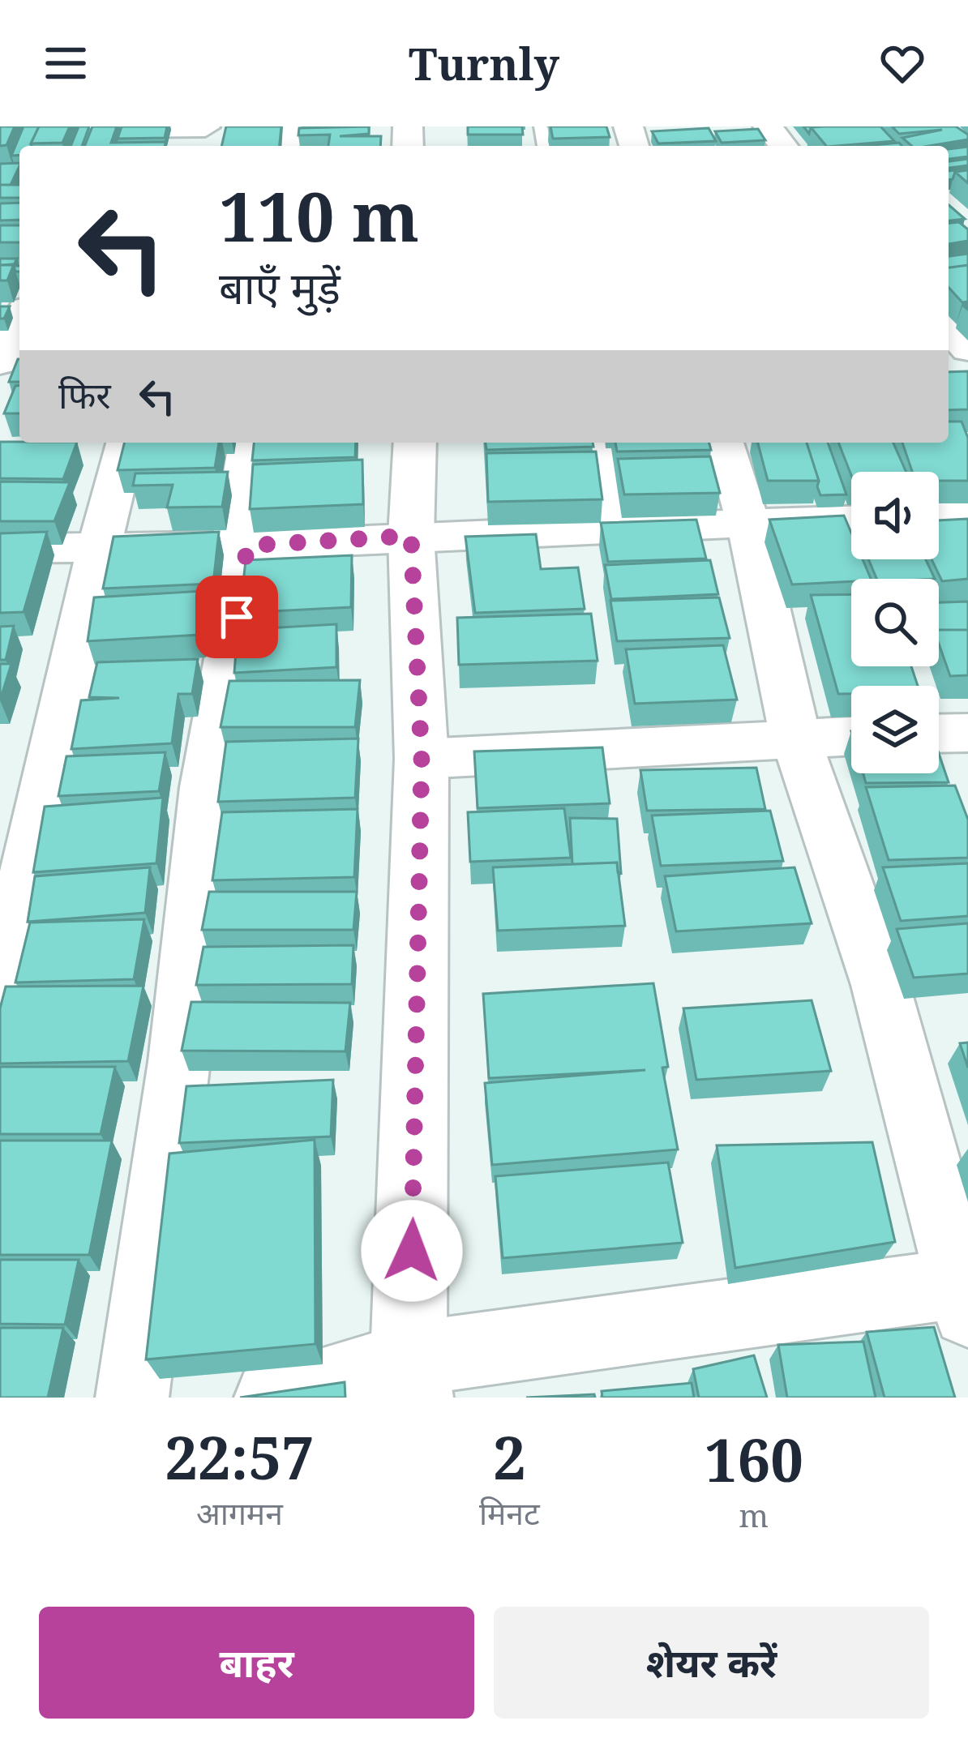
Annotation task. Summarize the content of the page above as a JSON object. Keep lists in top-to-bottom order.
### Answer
{
  "page": {
    "header": "Turnly",
    "turn": ["110 m", "बाएँ मुड़ें"],
    "then": "फिर",
    "eta": [
      "22:57",
      "आगमन",
      "2",
      "मिनट",
      "160",
      "m"
    ],
    "buttons": ["बाहर", "शेयर करें"]
  }
}
